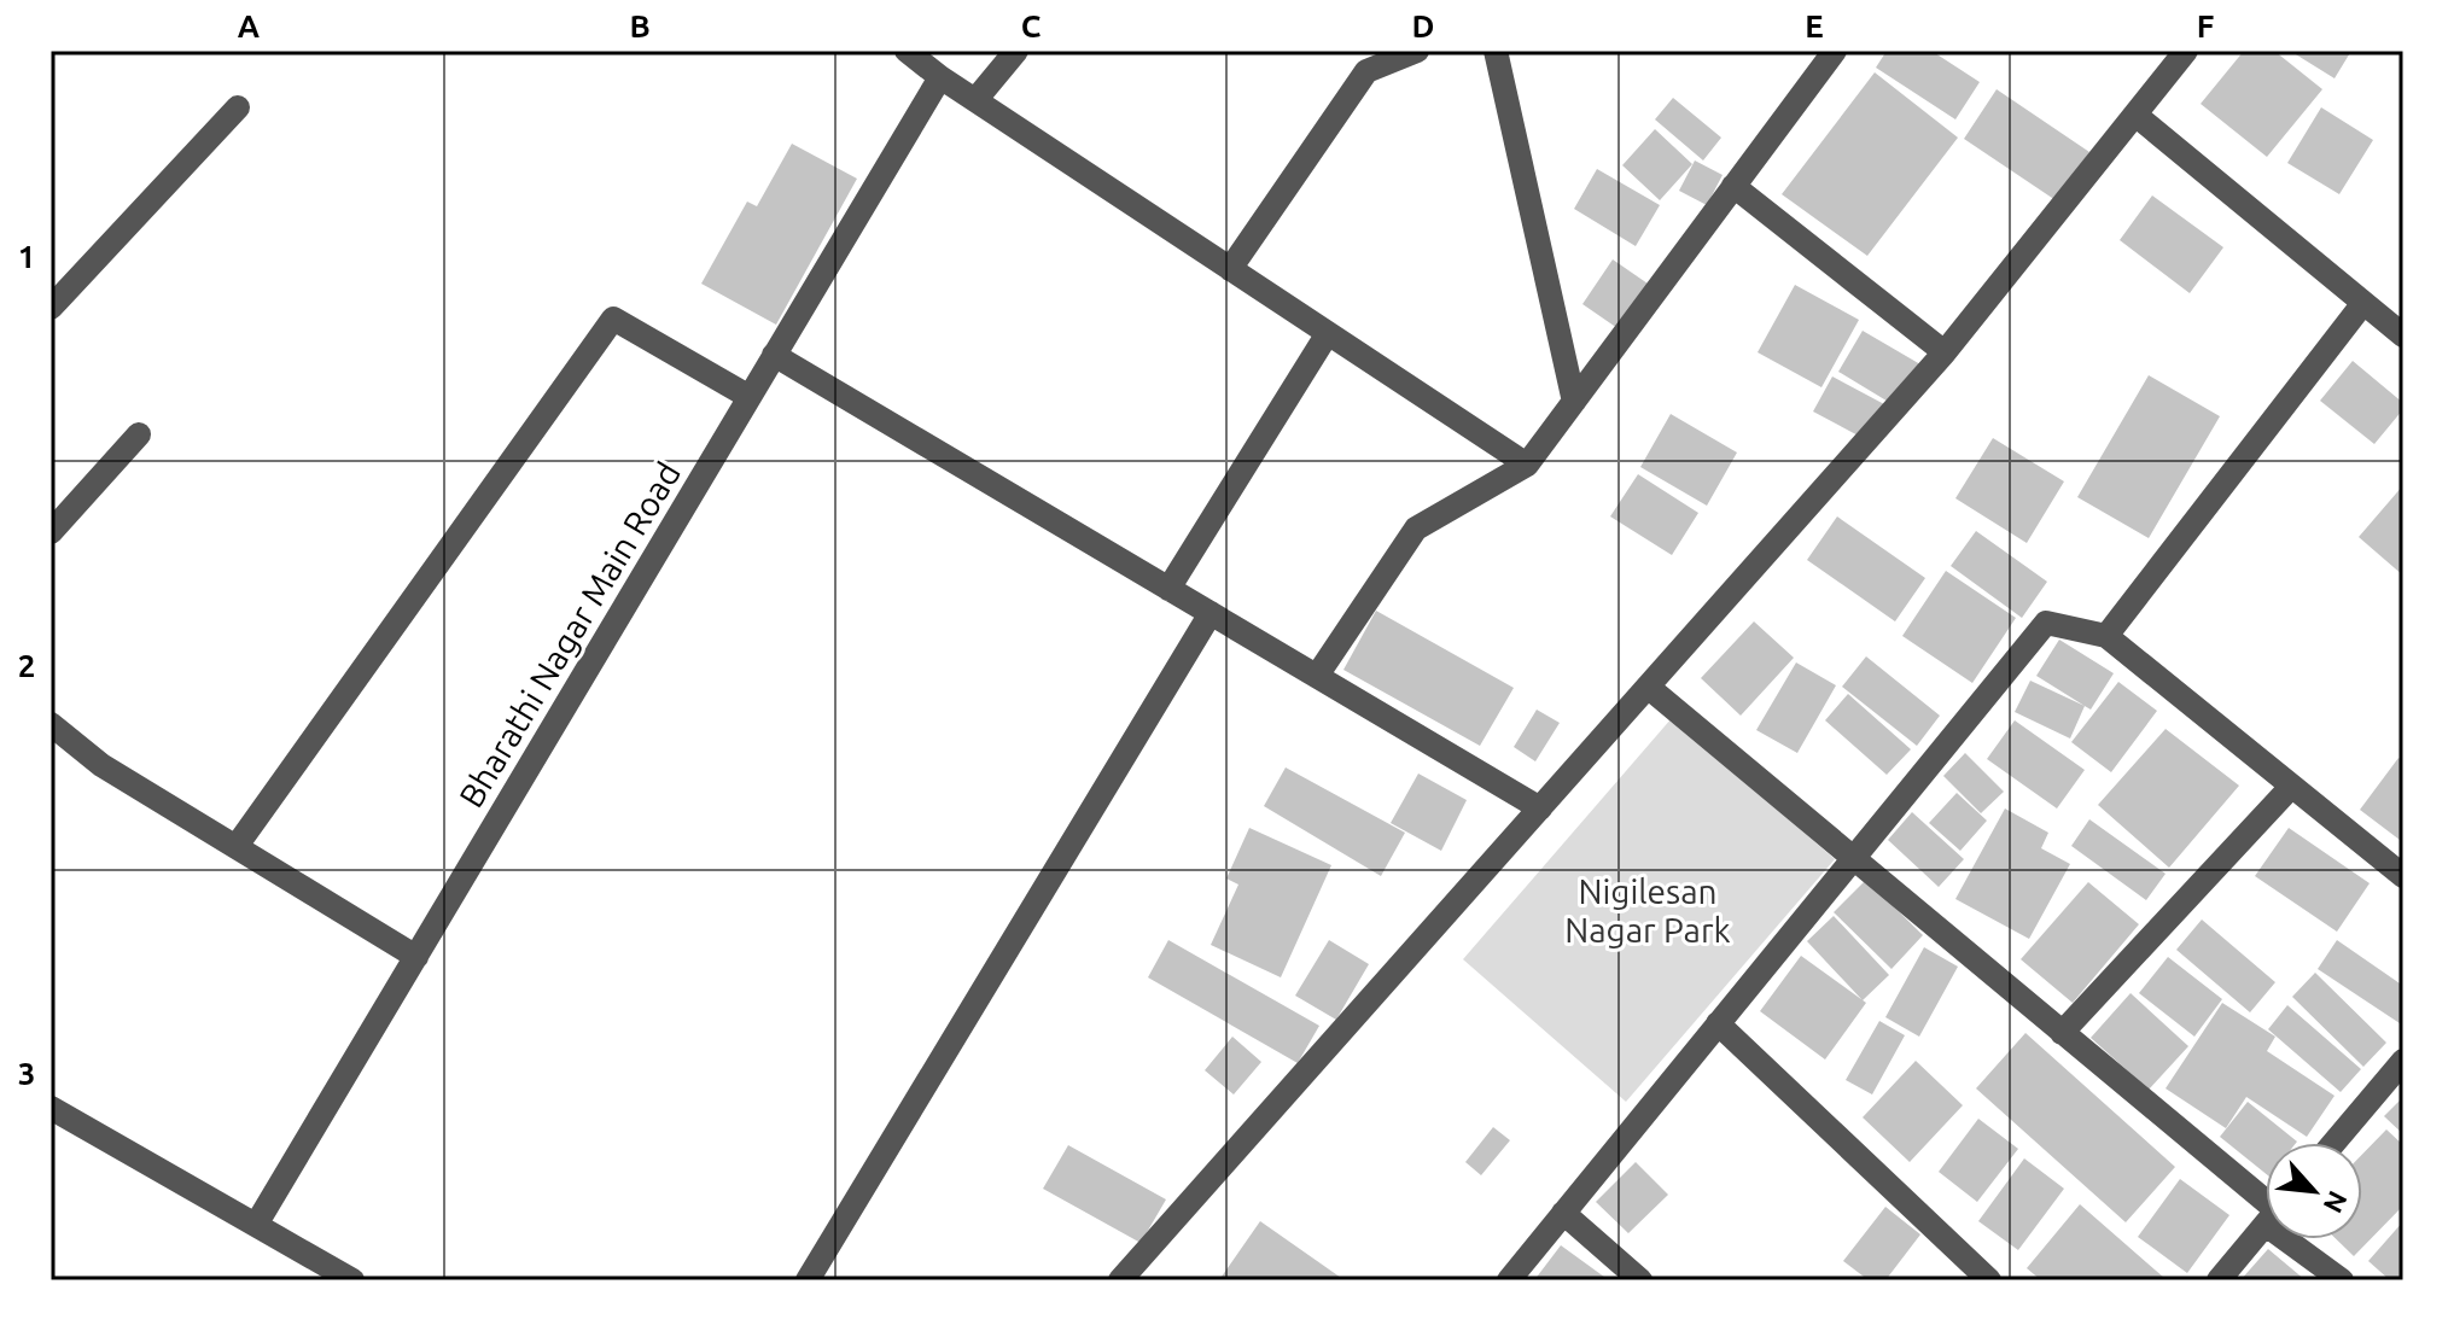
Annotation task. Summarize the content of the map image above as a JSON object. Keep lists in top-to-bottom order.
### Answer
{
  "streets": {
    "street": ["Bharathi Nagar Main Road"]
  },
  "parks": ["Nigilesan Nagar Park"],
  "north": "bottom right",
  "grid": {
    "columns": [
      "A",
      "B",
      "C",
      "D",
      "E",
      "F"
    ],
    "rows": ["1", "2", "3"]
  }
}
